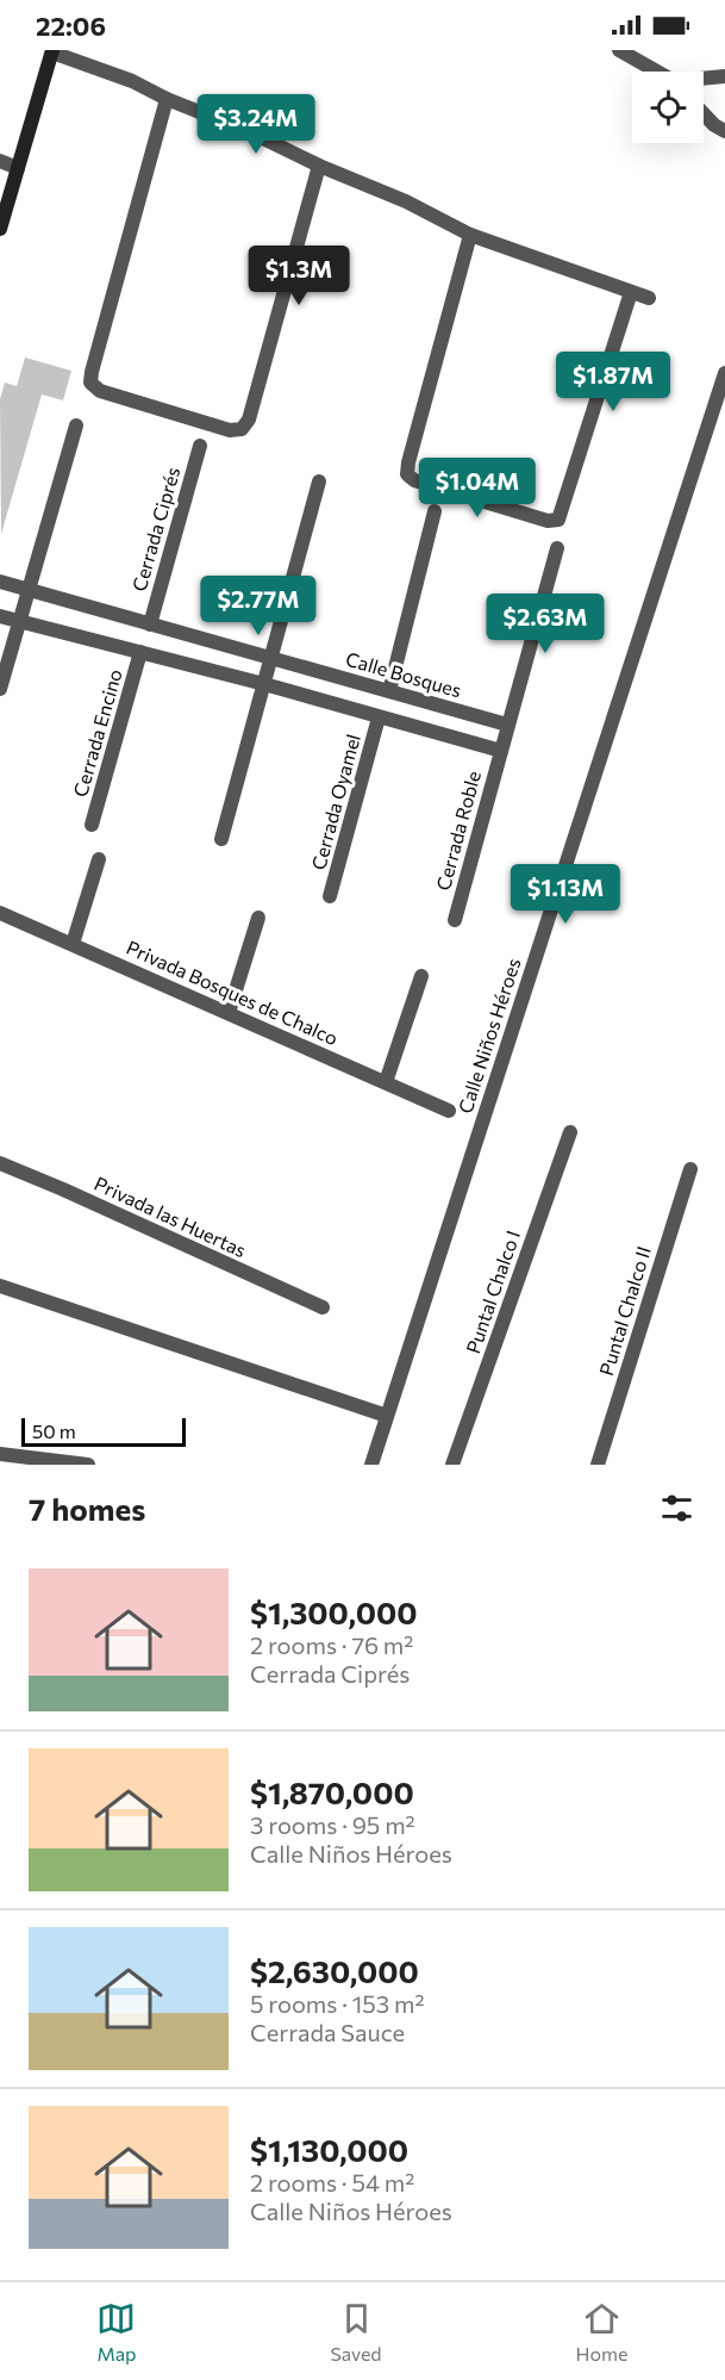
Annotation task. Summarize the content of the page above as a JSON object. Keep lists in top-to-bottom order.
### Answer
{
  "streets": {
    "street": [
      "Cerrada Ciprés",
      "Calle Bosques",
      "Cerrada Encino",
      "Cerrada Oyamel",
      "Cerrada Roble",
      "Privada Bosques de Chalco",
      "Calle Niños Héroes",
      "Privada las Huertas",
      "Puntal Chalco I",
      "Puntal Chalco II"
    ]
  },
  "crossings": [
    ["Cerrada Ciprés", "Calle Bosques"],
    ["Calle Bosques", "Cerrada Roble"]
  ],
  "scale_bar": "50 m",
  "page": {
    "status": "22:06",
    "price": [
      "$3.24M",
      "$1.3M",
      "$1.87M",
      "$1.04M",
      "$2.77M",
      "$2.63M",
      "$1.13M"
    ],
    "scale": "50 m",
    "heading": "7 homes",
    "list": [
      {
        "name": "$1,300,000",
        "note": "2 rooms · 76 m² · Cerrada Ciprés"
      },
      {
        "name": "$1,870,000",
        "note": "3 rooms · 95 m² · Calle Niños Héroes"
      },
      {
        "name": "$2,630,000",
        "note": "5 rooms · 153 m² · Cerrada Sauce"
      },
      {
        "name": "$1,130,000",
        "note": "2 rooms · 54 m² · Calle Niños Héroes"
      }
    ],
    "tabs": ["Map", "Saved", "Home"]
  }
}
